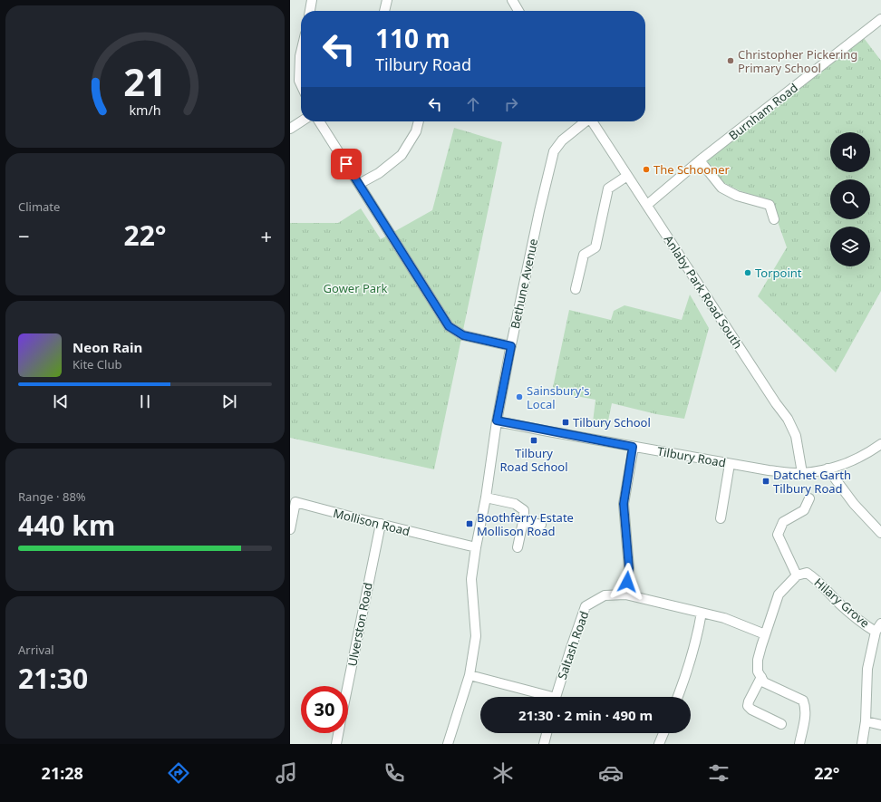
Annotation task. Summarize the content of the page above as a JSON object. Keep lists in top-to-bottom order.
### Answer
{
  "streets": {
    "street": [
      "Burnham Road",
      "Bethune Avenue",
      "Anlaby Park Road South",
      "Tilbury Road",
      "Mollison Road",
      "Hilary Grove",
      "Ulverston Road",
      "Saltash Road"
    ]
  },
  "crossings": [
    ["Burnham Road", "Anlaby Park Road South"],
    ["Bethune Avenue", "Tilbury Road"],
    ["Bethune Avenue", "Mollison Road"],
    ["Anlaby Park Road South", "Tilbury Road"],
    ["Mollison Road", "Ulverston Road"]
  ],
  "parks": ["Gower Park"],
  "places": {
    "other": [
      "Christopher Pickering Primary School",
      "The Schooner",
      "Torpoint",
      "Sainsbury's Local"
    ],
    "transit": [
      "Tilbury School",
      "Tilbury Road School",
      "Datchet Garth Tilbury Road",
      "Boothferry Estate Mollison Road"
    ]
  },
  "page": {
    "turn": ["110 m", "Tilbury Road"],
    "tile": [
      "Climate",
      ["Range · 88%", "440 km"],
      ["Arrival", "21:30"]
    ],
    "heat": ["−", "22°", "+"],
    "song": ["Neon Rain", "Kite Club"],
    "limit": "30",
    "trip": "21:30 · 2 min · 490 m",
    "tabs": ["21:28", "22°"],
    "gauge": ["21", "km/h"]
  }
}
